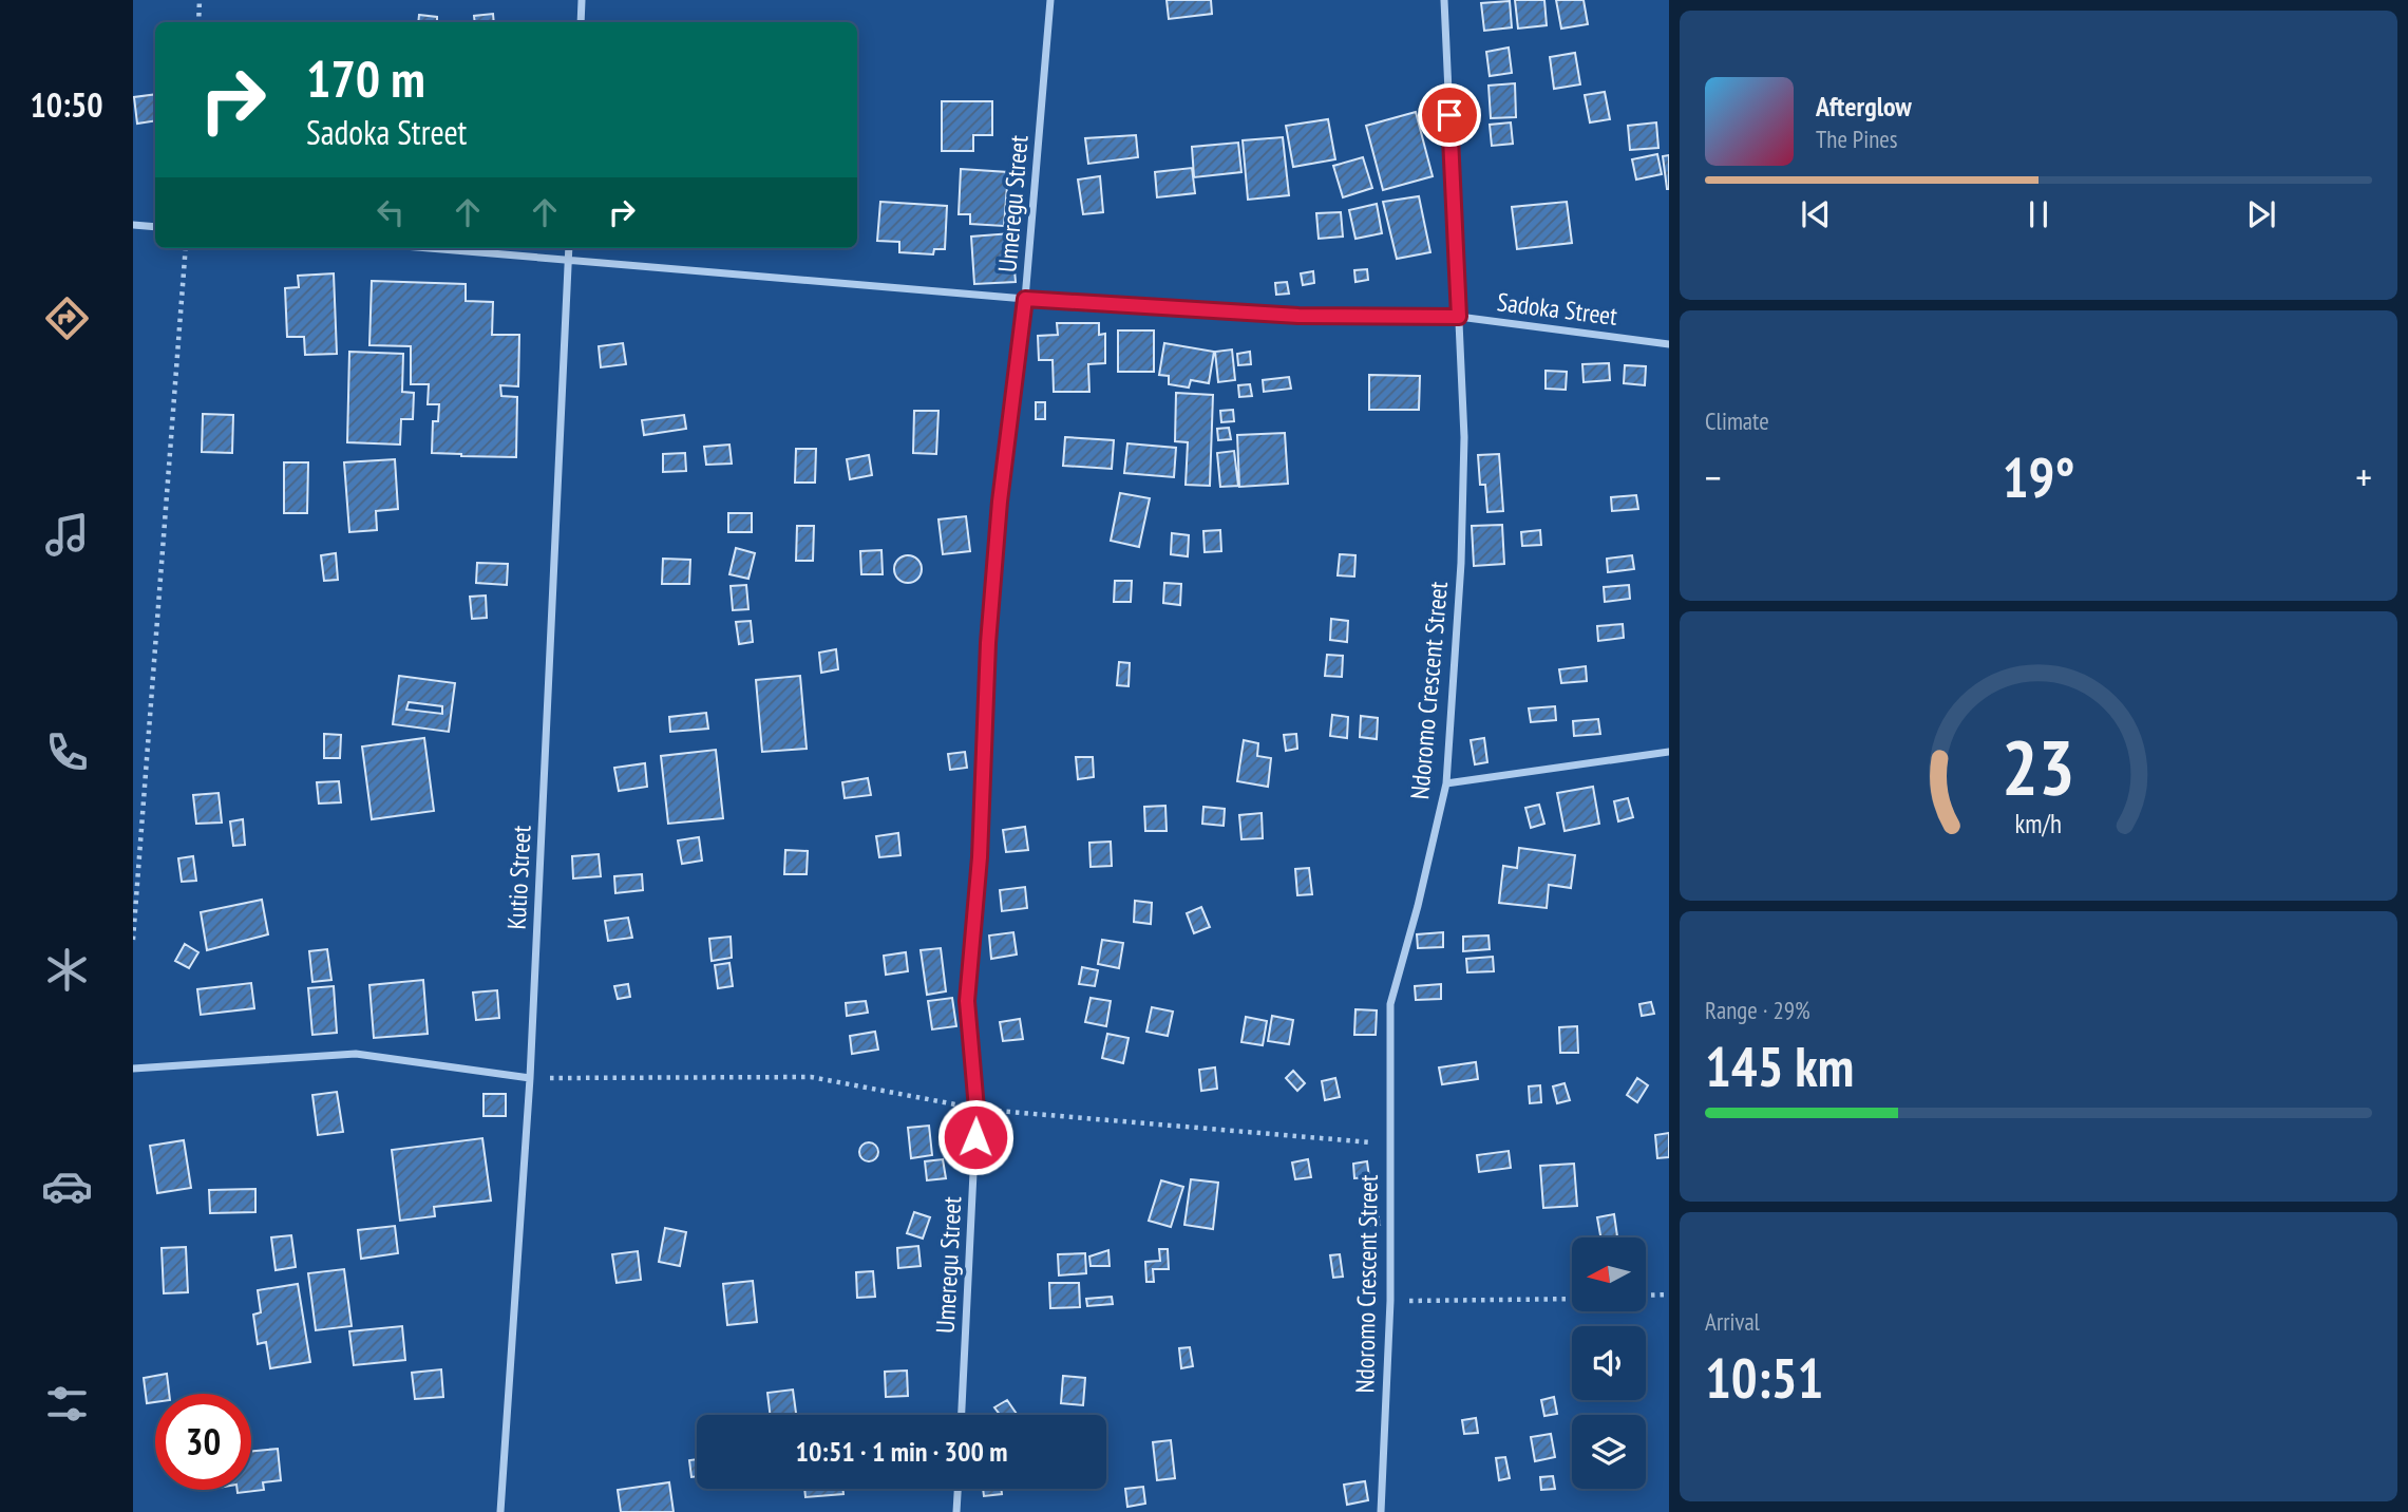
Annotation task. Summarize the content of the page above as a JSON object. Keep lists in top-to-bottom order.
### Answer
{
  "streets": {
    "street": [
      "Umeregu Street",
      "Sadoka Street",
      "Ndoromo Crescent Street",
      "Kutio Street"
    ]
  },
  "crossings": [
    ["Umeregu Street", "Sadoka Street"],
    ["Sadoka Street", "Ndoromo Crescent Street"],
    ["Sadoka Street", "Kutio Street"]
  ],
  "north": "left",
  "page": {
    "tabs": "10:50",
    "turn": ["170 m", "Sadoka Street"],
    "song": ["Afterglow", "The Pines"],
    "tile": [
      "Climate",
      ["Range · 29%", "145 km"],
      ["Arrival", "10:51"]
    ],
    "heat": ["−", "19°", "+"],
    "limit": "30",
    "trip": "10:51 · 1 min · 300 m",
    "gauge": ["23", "km/h"]
  }
}
